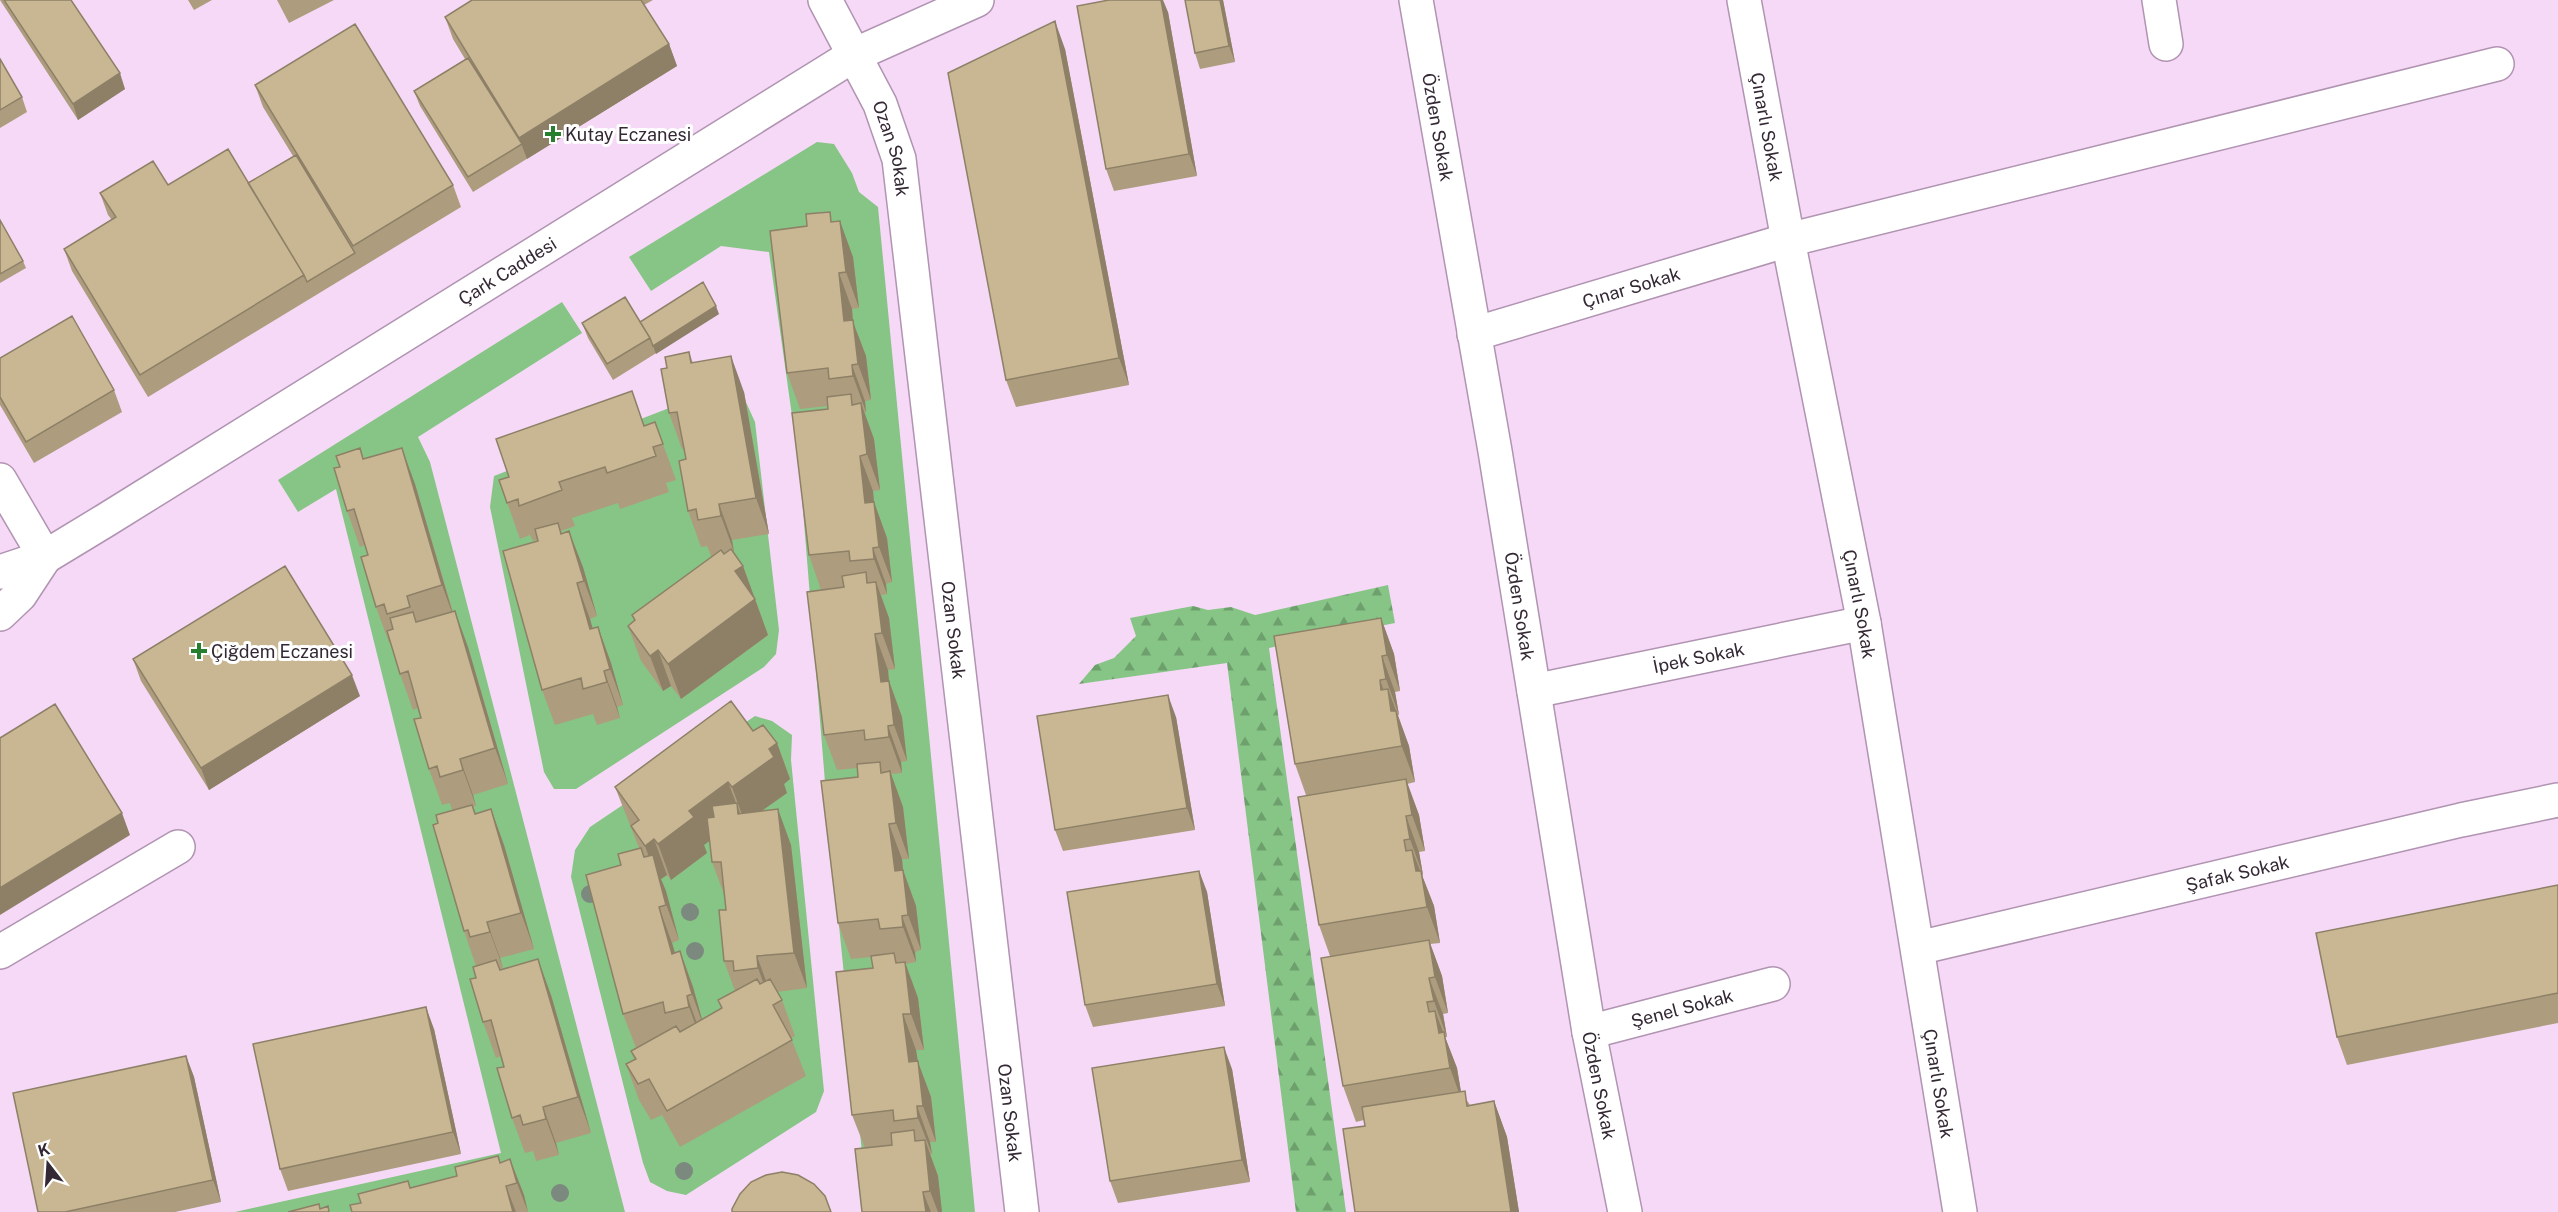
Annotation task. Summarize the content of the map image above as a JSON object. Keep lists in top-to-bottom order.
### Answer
{
  "streets": {
    "street": [
      "Özden Sokak",
      "Çınarlı Sokak",
      "Ozan Sokak",
      "Çark Caddesi",
      "Çınar Sokak",
      "İpek Sokak",
      "Şafak Sokak",
      "Şenel Sokak"
    ]
  },
  "crossings": [
    ["Özden Sokak", "Çınar Sokak"],
    ["Özden Sokak", "İpek Sokak"],
    ["Özden Sokak", "Şenel Sokak"],
    ["Çınarlı Sokak", "Çınar Sokak"],
    ["Çınarlı Sokak", "İpek Sokak"],
    ["Çınarlı Sokak", "Şafak Sokak"],
    ["Ozan Sokak", "Çark Caddesi"]
  ],
  "places": {
    "health": ["Kutay Eczanesi", "Çiğdem Eczanesi"]
  },
  "north": "top"
}
